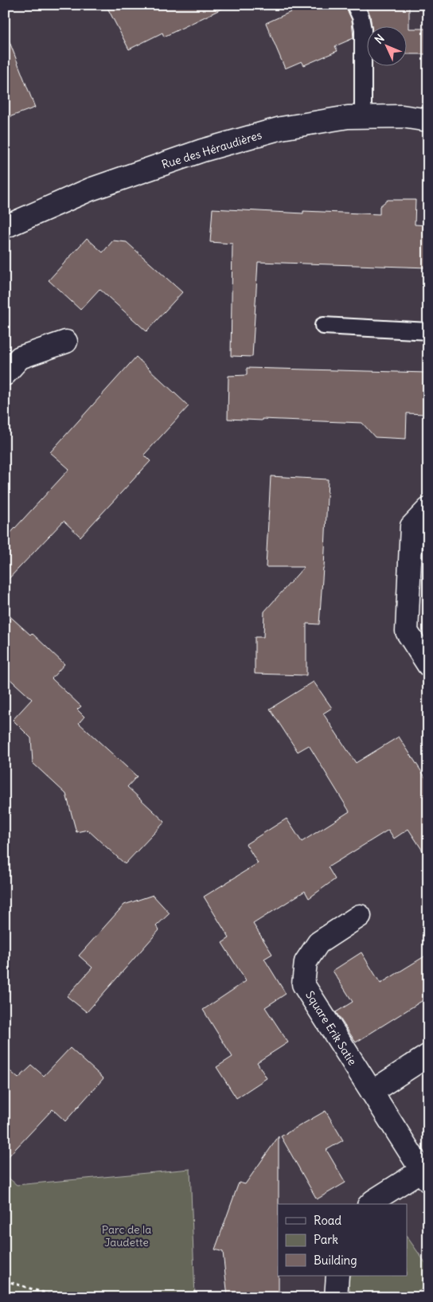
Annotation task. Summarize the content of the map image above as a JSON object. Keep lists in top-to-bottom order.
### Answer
{
  "streets": {
    "street": ["Rue des Héraudières", "Square Erik Satie"]
  },
  "parks": ["Parc de la Jaudette"],
  "legend": ["Road", "Park", "Building"],
  "north": "top left"
}
